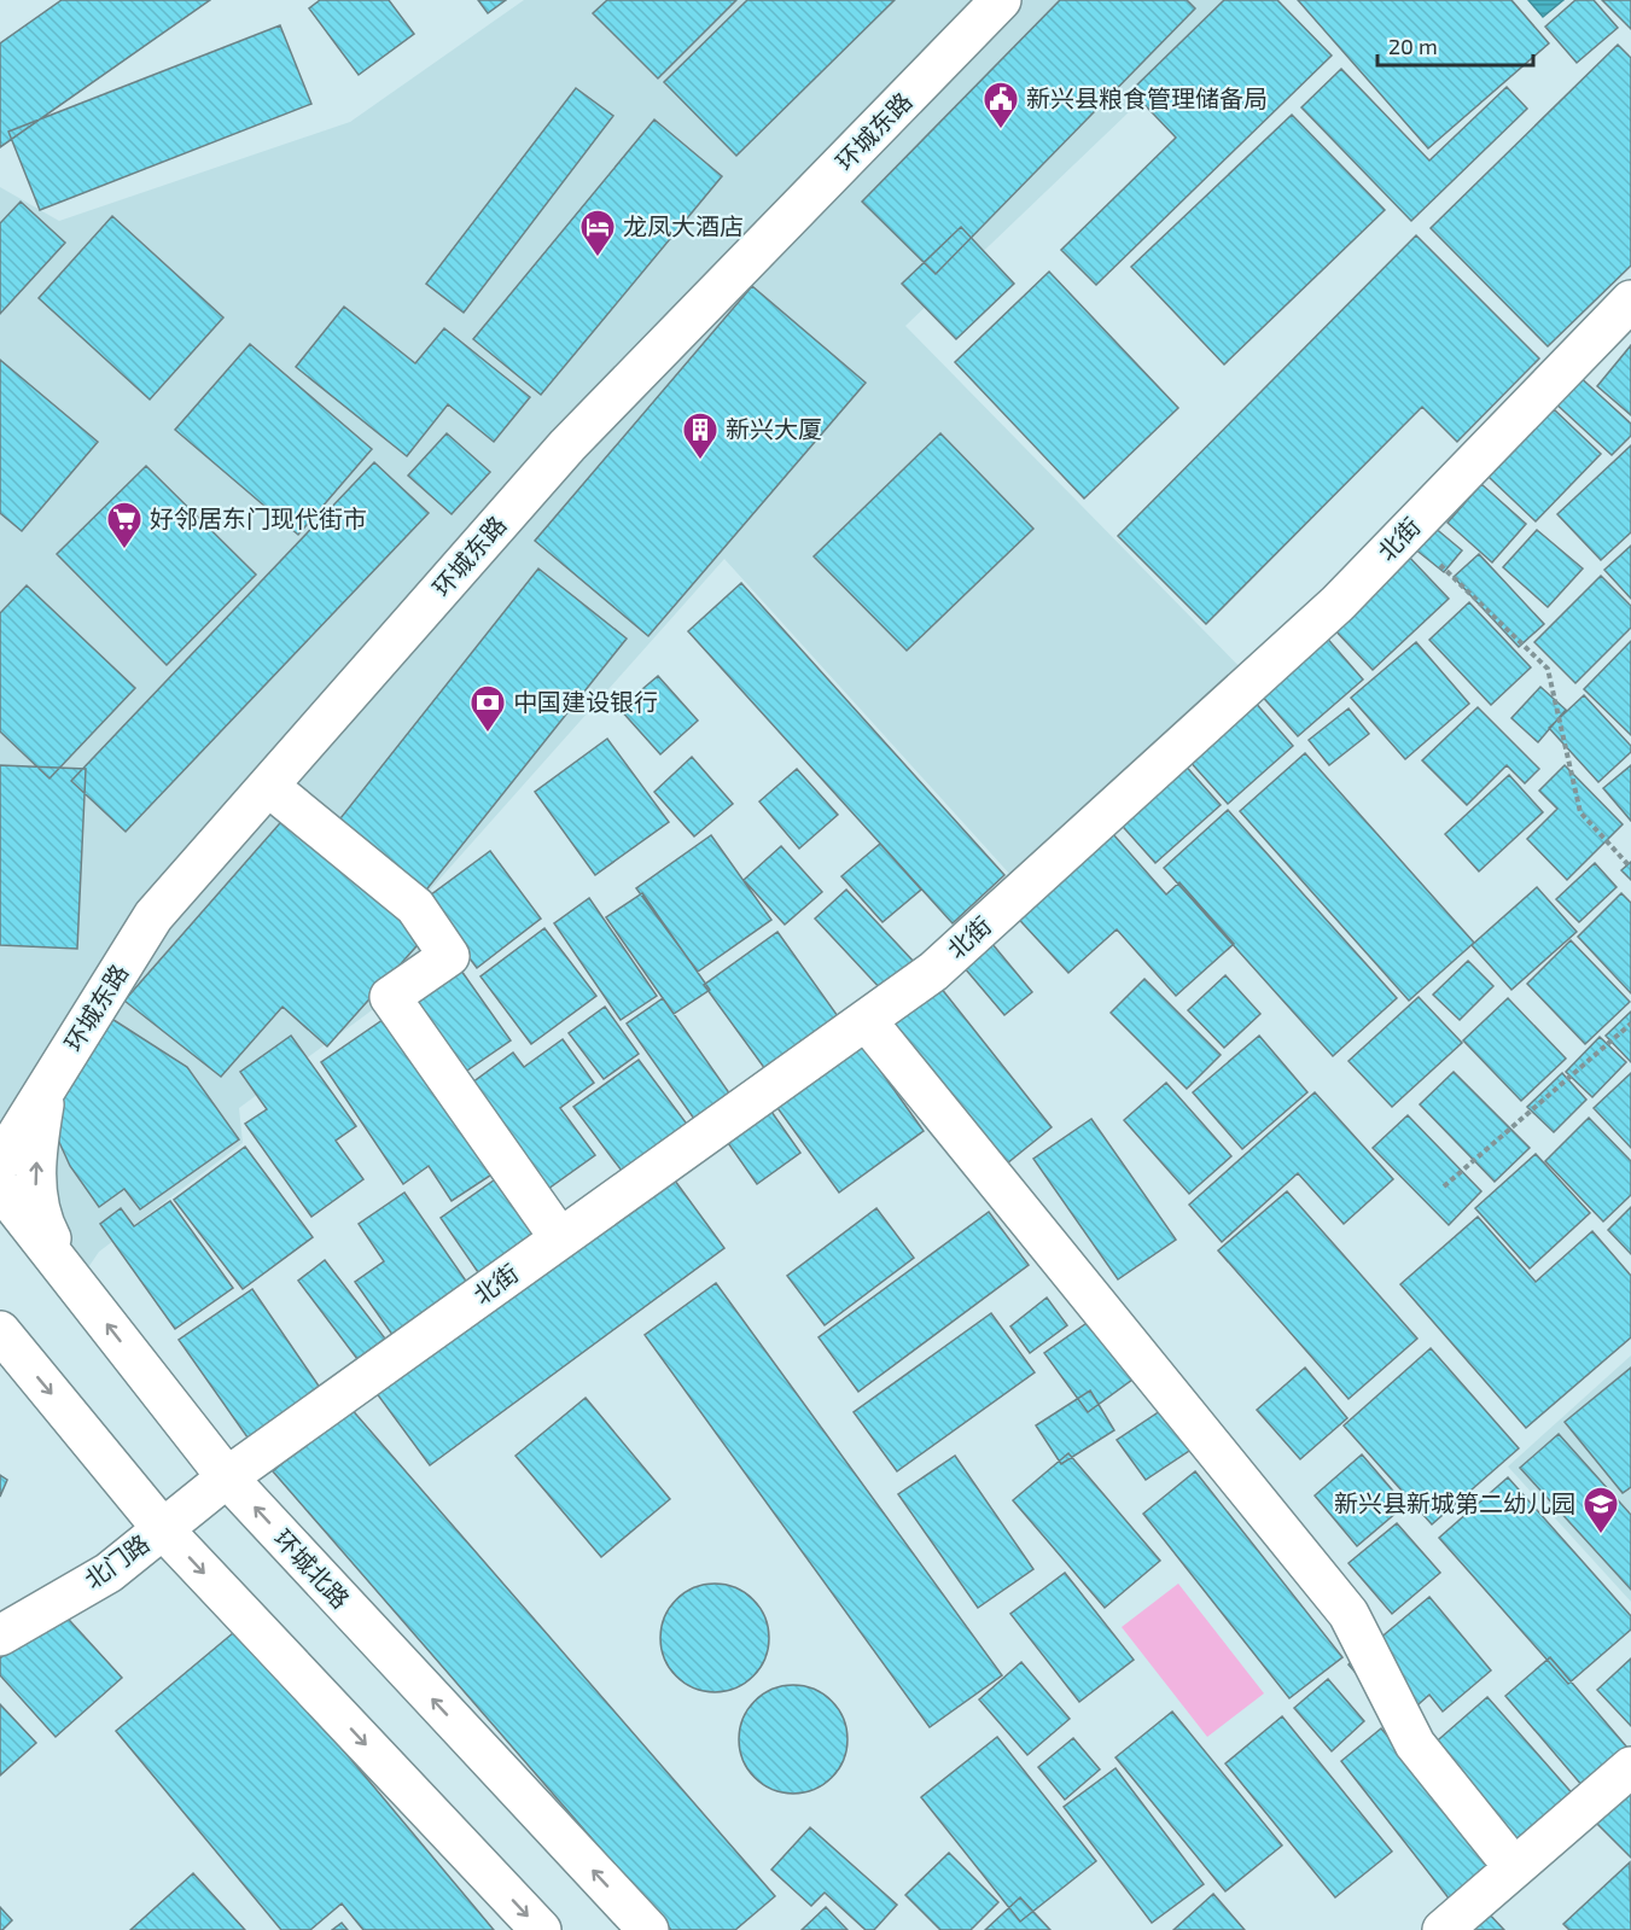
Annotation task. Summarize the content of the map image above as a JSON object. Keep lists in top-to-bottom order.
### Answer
{
  "streets": {
    "street": [
      "环城东路",
      "北街",
      "北门路",
      "环城北路"
    ]
  },
  "crossings": [
    ["北街", "北门路"],
    ["北街", "环城北路"],
    ["北门路", "环城北路"]
  ],
  "places": {
    "public building": ["新兴县粮食管理储备局"],
    "hotel": ["龙凤大酒店"],
    "building": ["新兴大厦"],
    "supermarket": ["好邻居东门现代街市"],
    "bank": ["中国建设银行"],
    "school or university": ["新兴县新城第二幼儿园"]
  },
  "scale_bar": "20 m"
}
